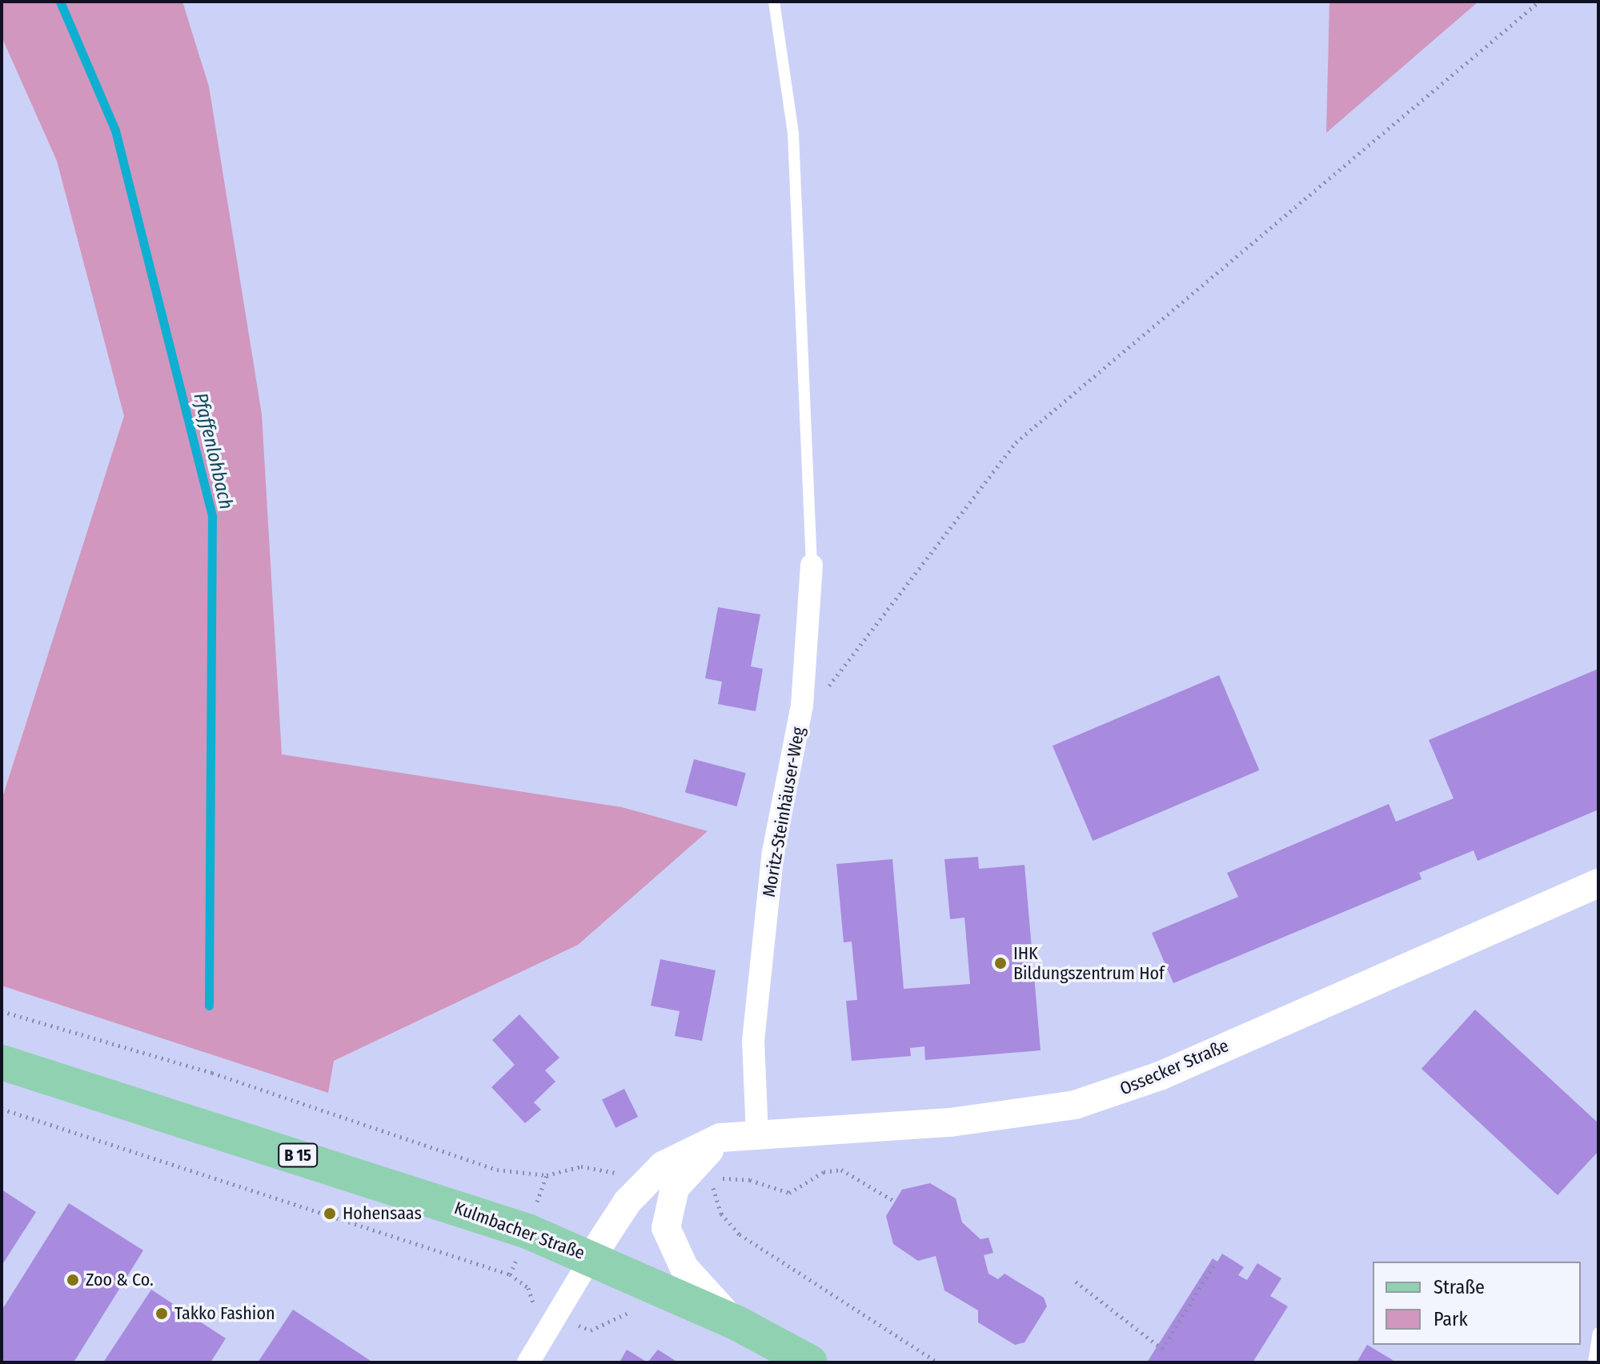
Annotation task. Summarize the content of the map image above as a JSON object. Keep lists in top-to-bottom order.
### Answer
{
  "streets": {
    "main road": ["B 15", "Kulmbacher Straße"],
    "street": ["Moritz-Steinhäuser-Weg", "Ossecker Straße"]
  },
  "crossings": [
    ["Moritz-Steinhäuser-Weg", "Ossecker Straße"],
    ["Ossecker Straße", "Kulmbacher Straße"]
  ],
  "water": ["Pfaffenlohbach"],
  "places": [
    "IHK Bildungszentrum Hof",
    "Hohensaas",
    "Zoo & Co.",
    "Takko Fashion"
  ],
  "legend": ["Straße", "Park"]
}
